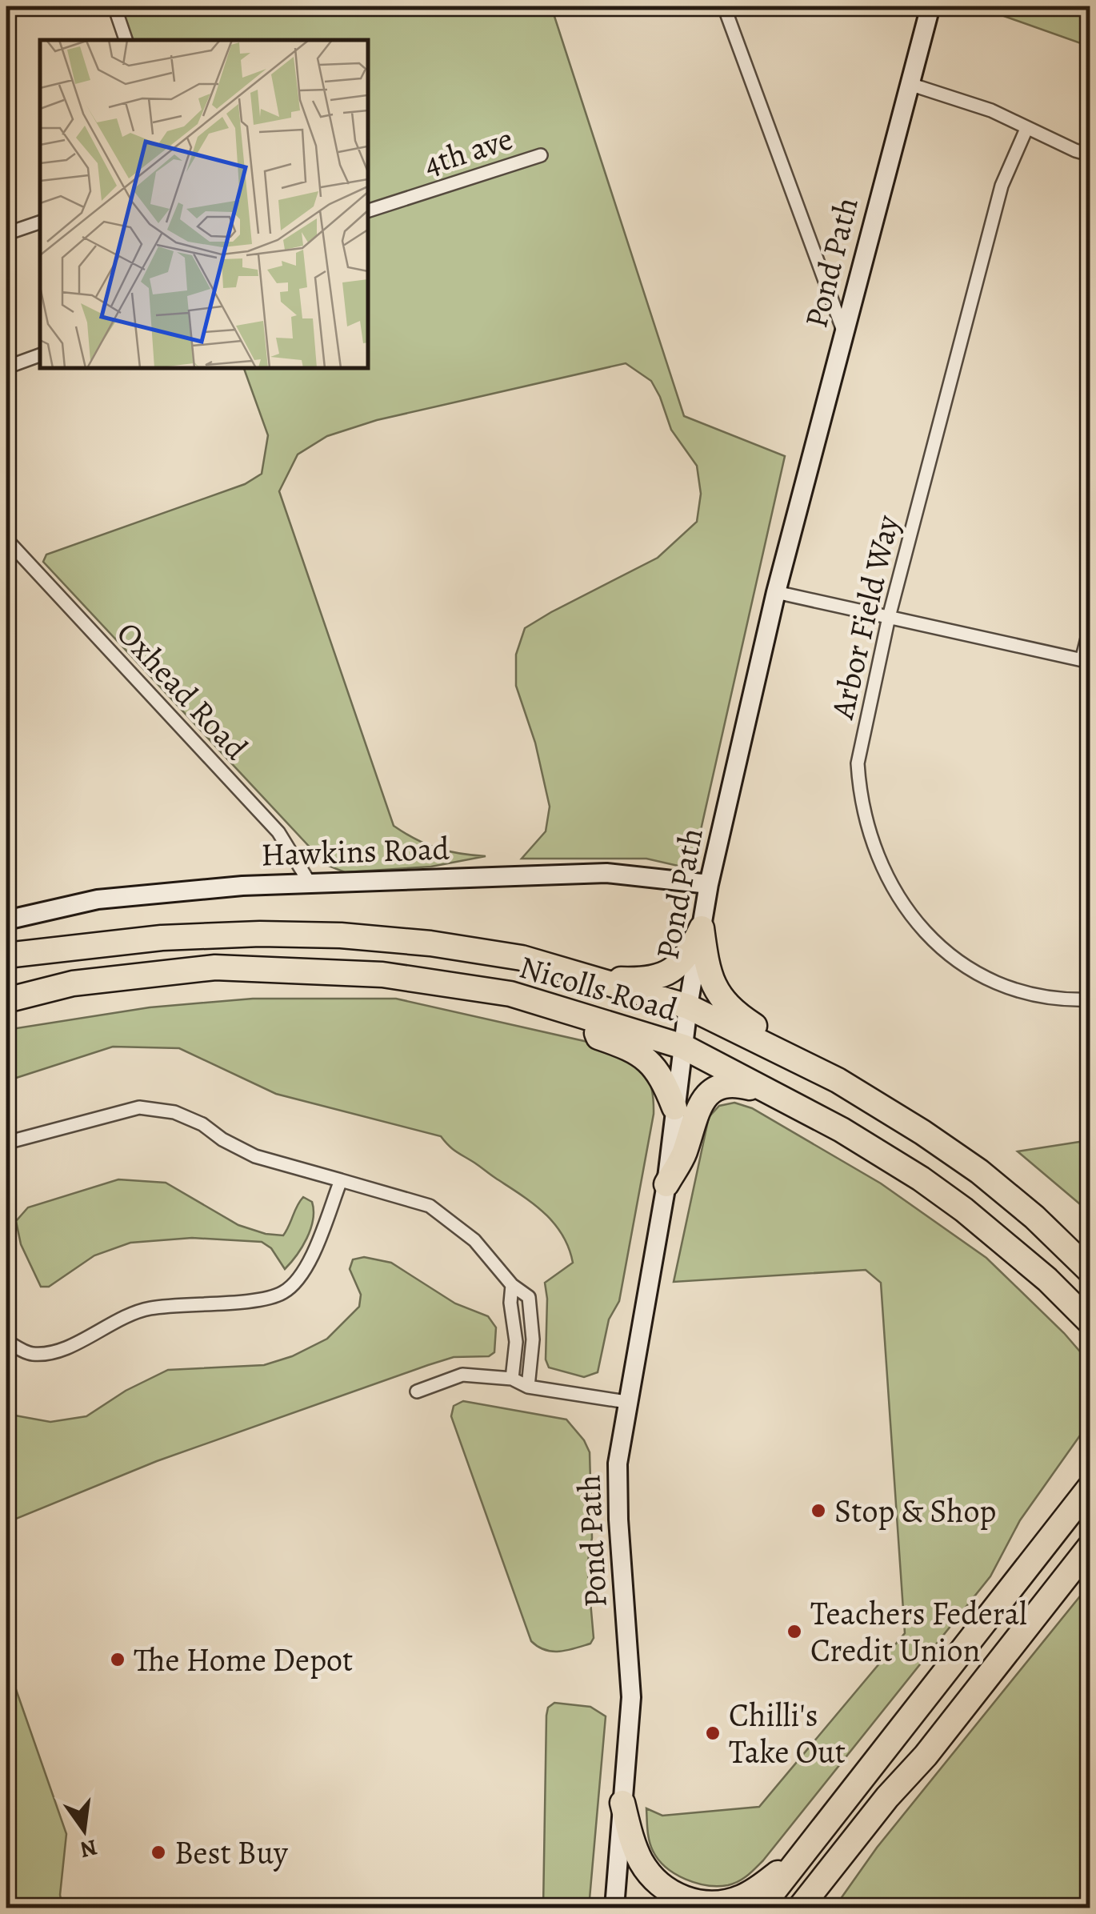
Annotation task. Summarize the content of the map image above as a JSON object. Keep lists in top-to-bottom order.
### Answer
{
  "streets": {
    "highway": ["Nicolls Road"],
    "street": [
      "4th ave",
      "Pond Path",
      "Arbor Field Way",
      "Oxhead Road",
      "Hawkins Road"
    ]
  },
  "crossings": [
    ["Pond Path", "Hawkins Road"],
    ["Pond Path", "Nicolls Road"],
    ["Oxhead Road", "Hawkins Road"]
  ],
  "places": [
    "Stop & Shop",
    "Teachers Federal Credit Union",
    "The Home Depot",
    "Chilli's Take Out",
    "Best Buy"
  ],
  "north": "bottom"
}
